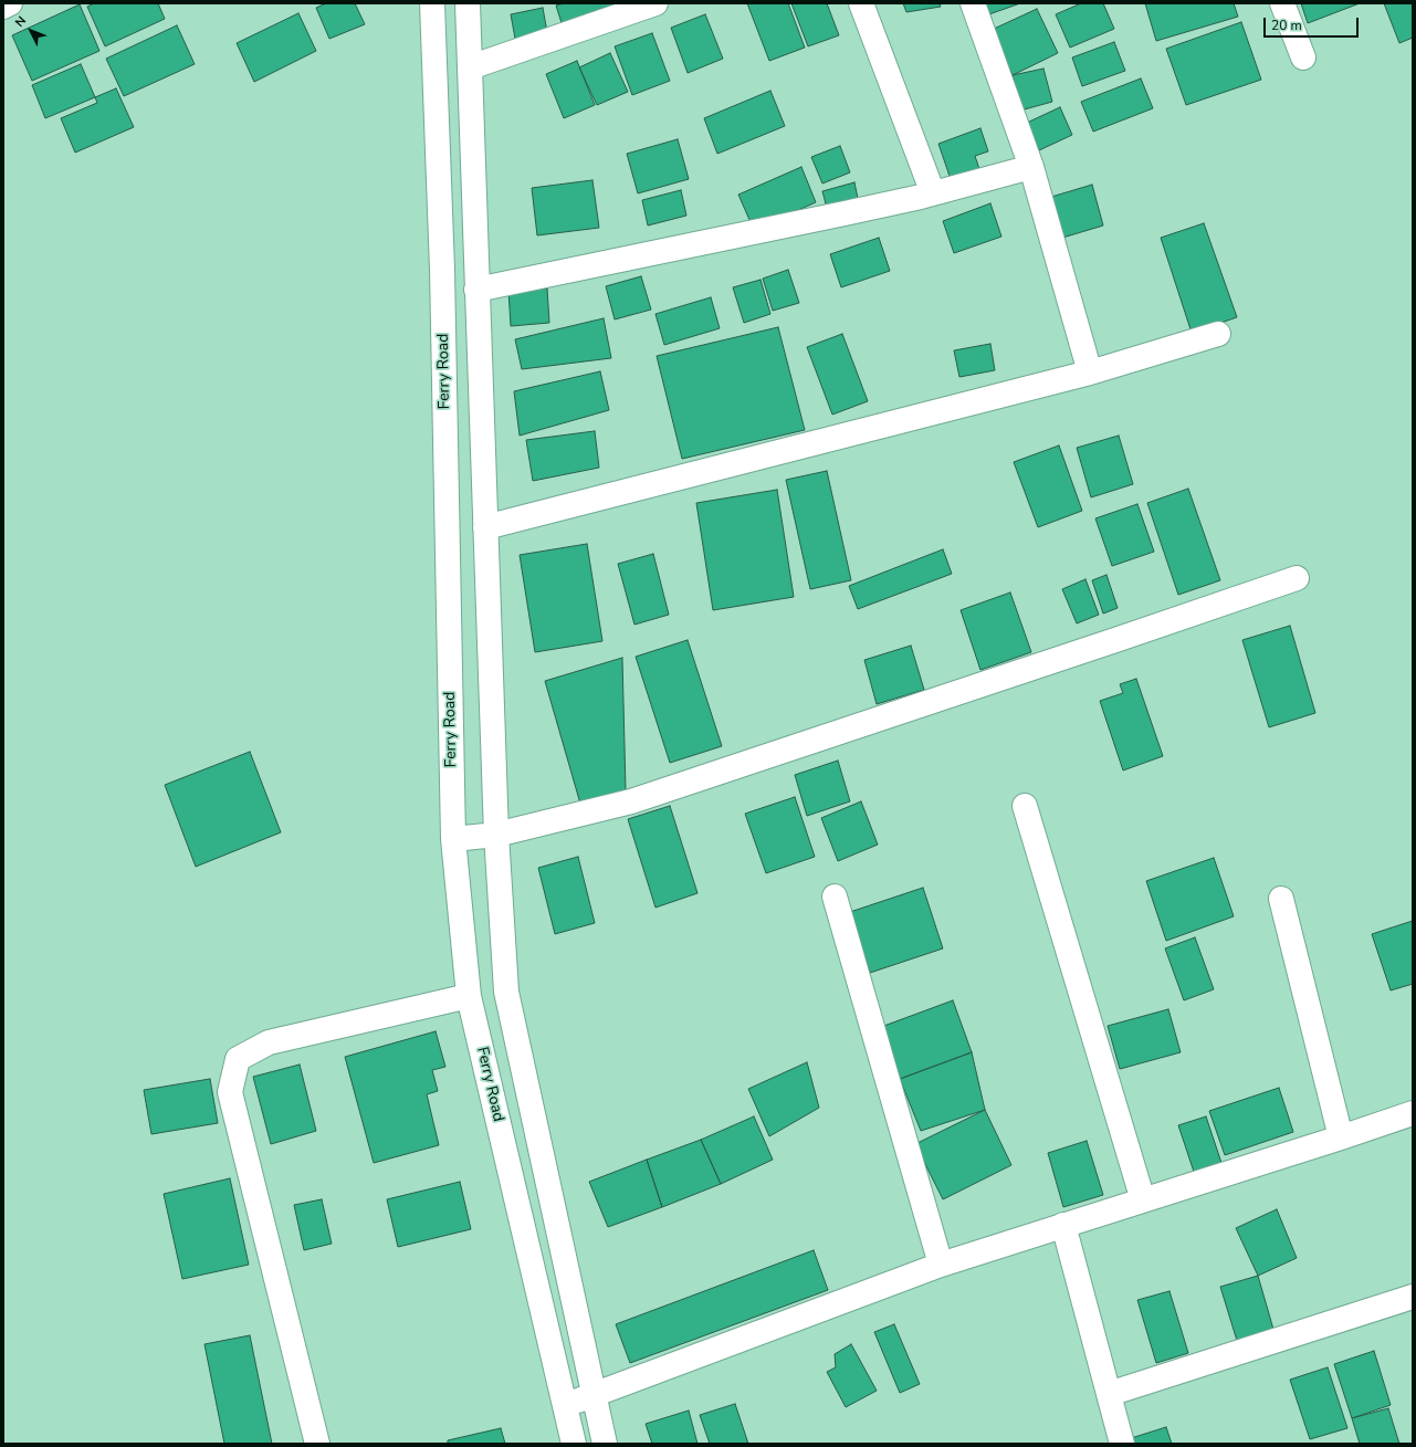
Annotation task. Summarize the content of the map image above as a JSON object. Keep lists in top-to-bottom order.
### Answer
{
  "streets": {
    "street": ["Ferry Road"]
  },
  "scale_bar": "20 m",
  "north": "top left"
}
